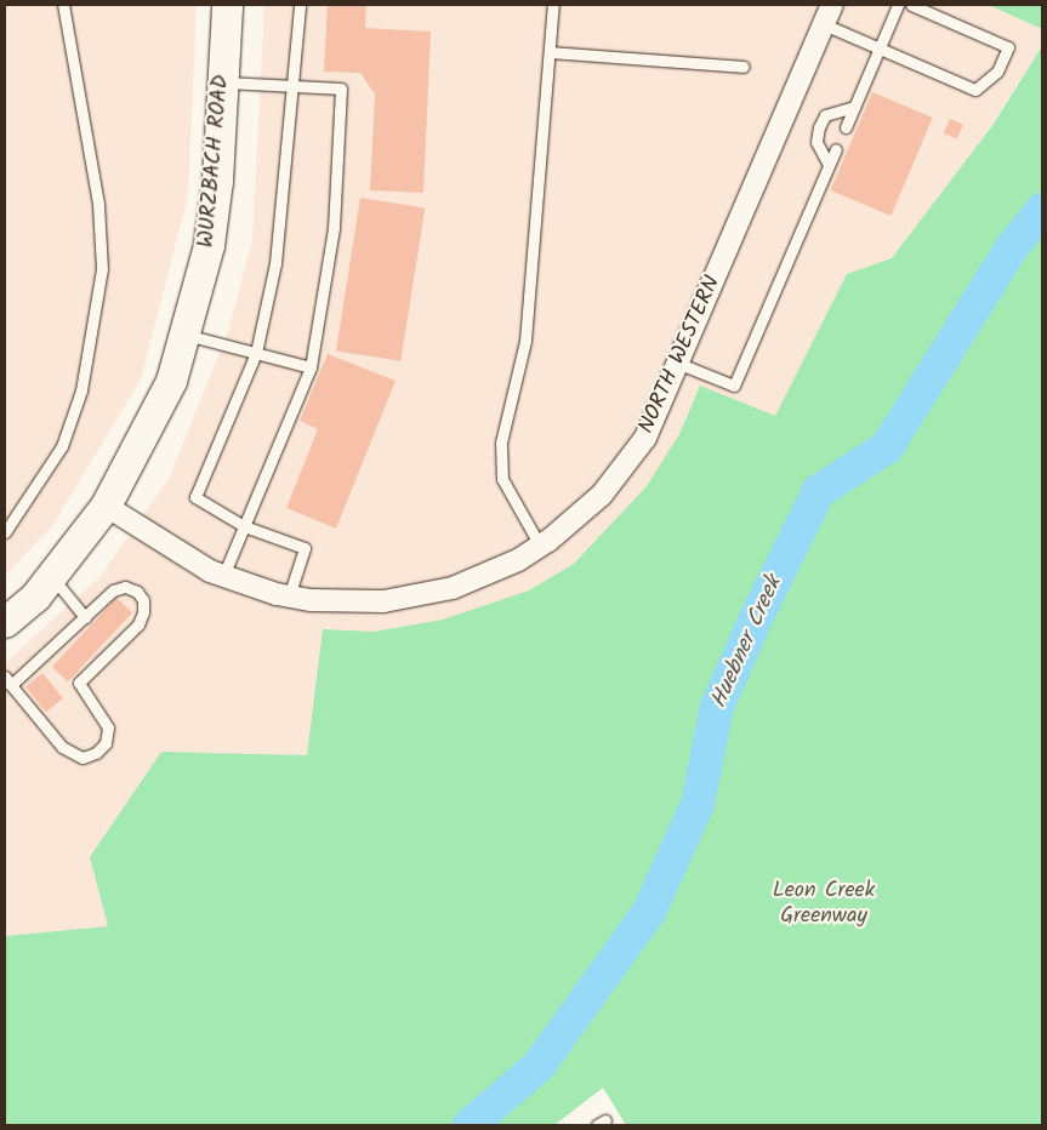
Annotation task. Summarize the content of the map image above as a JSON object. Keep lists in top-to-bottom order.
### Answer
{
  "streets": {
    "main road": ["WURZBACH ROAD"],
    "street": ["NORTH WESTERN"]
  },
  "crossings": [
    ["WURZBACH ROAD", "NORTH WESTERN"]
  ],
  "water": ["Huebner Creek"],
  "parks": ["Leon Creek Greenway"]
}
